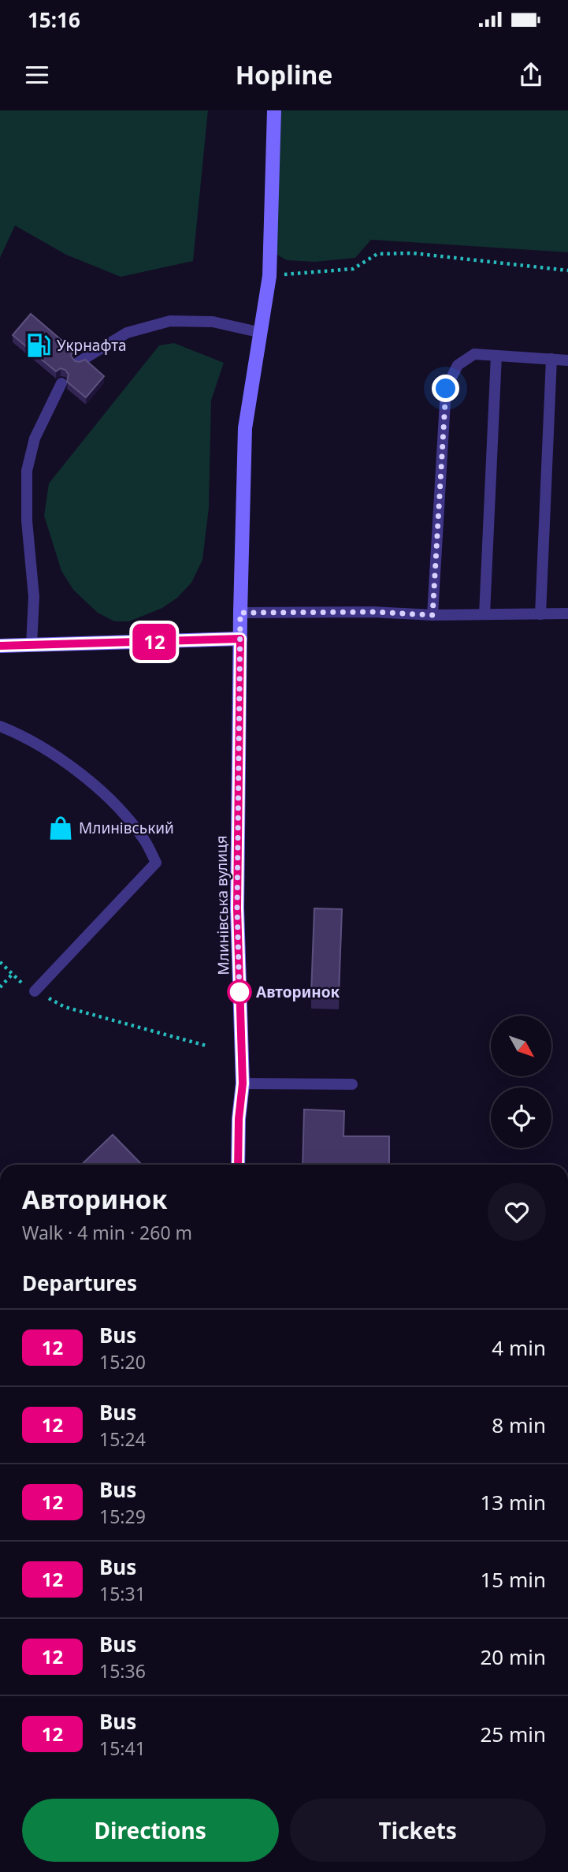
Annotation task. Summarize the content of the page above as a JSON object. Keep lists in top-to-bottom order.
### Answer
{
  "streets": {
    "main road": ["Млинівська вулиця"]
  },
  "places": {
    "fuel station": ["Укрнафта"],
    "shop": ["Млинівський"],
    "other": ["Авторинок"]
  },
  "lines": ["bus line 12"],
  "north": "bottom right",
  "page": {
    "status": "15:16",
    "header": "Hopline",
    "on_map": "12",
    "heading": [
      ["Авторинок", "Walk · 4 min · 260 m"],
      "Departures"
    ],
    "list": [
      {
        "mark": "12",
        "name": "Bus",
        "note": "15:20",
        "value": "4 min"
      },
      {
        "mark": "12",
        "name": "Bus",
        "note": "15:24",
        "value": "8 min"
      },
      {
        "mark": "12",
        "name": "Bus",
        "note": "15:29",
        "value": "13 min"
      },
      {
        "mark": "12",
        "name": "Bus",
        "note": "15:31",
        "value": "15 min"
      },
      {
        "mark": "12",
        "name": "Bus",
        "note": "15:36",
        "value": "20 min"
      },
      {
        "mark": "12",
        "name": "Bus",
        "note": "15:41",
        "value": "25 min"
      }
    ],
    "buttons": ["Directions", "Tickets"]
  }
}
